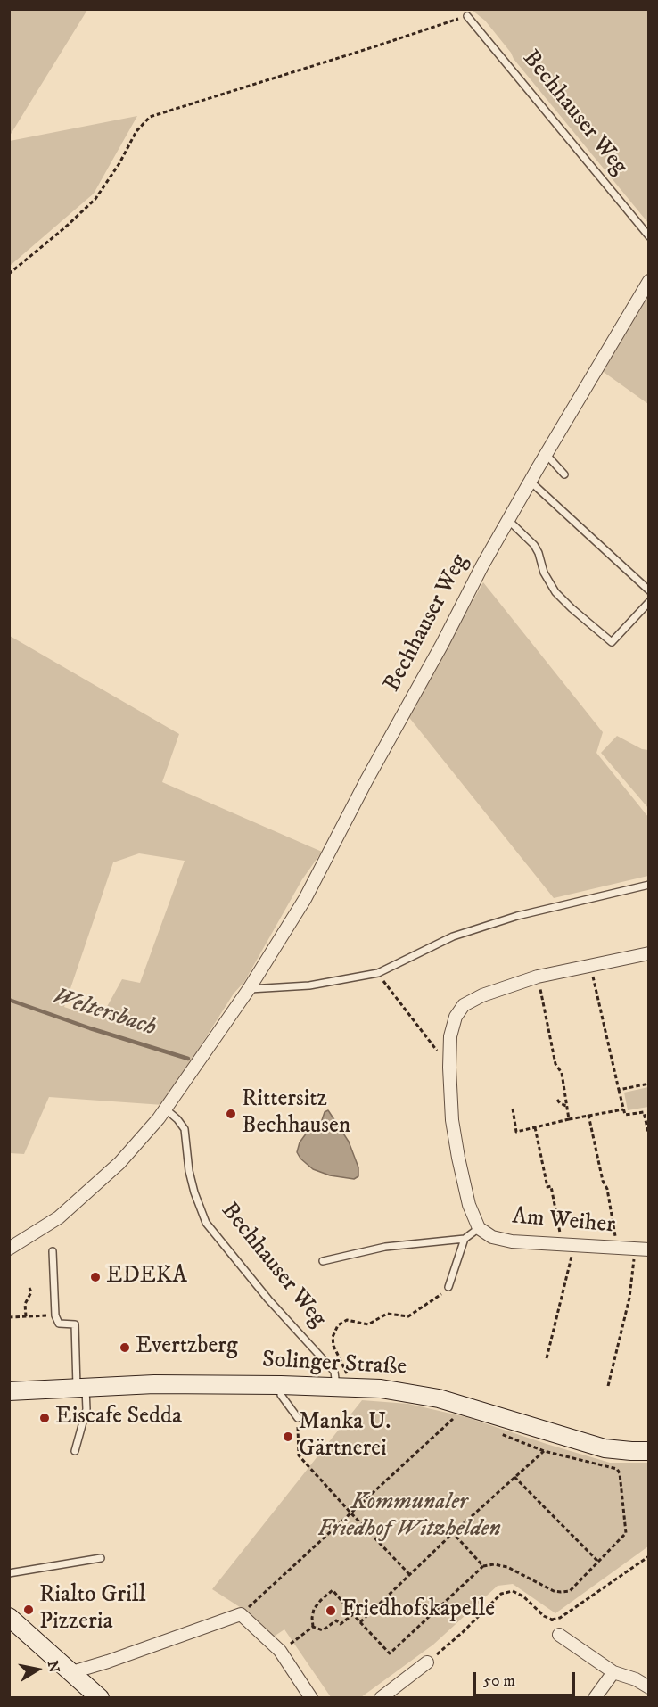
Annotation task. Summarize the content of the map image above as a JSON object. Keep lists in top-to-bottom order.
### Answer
{
  "streets": {
    "main road": ["Solinger Straße"],
    "street": ["Bechhauser Weg", "Am Weiher"]
  },
  "crossings": [
    ["Bechhauser Weg", "Solinger Straße"]
  ],
  "water": ["Weltersbach"],
  "parks": ["Kommunaler Friedhof Witzhelden"],
  "places": [
    "Rittersitz Bechhausen",
    "EDEKA",
    "Evertzberg",
    "Eiscafe Sedda",
    "Manka U. Gärtnerei",
    "Rialto Grill Pizzeria",
    "Friedhofskapelle"
  ],
  "scale_bar": "50 m",
  "north": "right"
}
